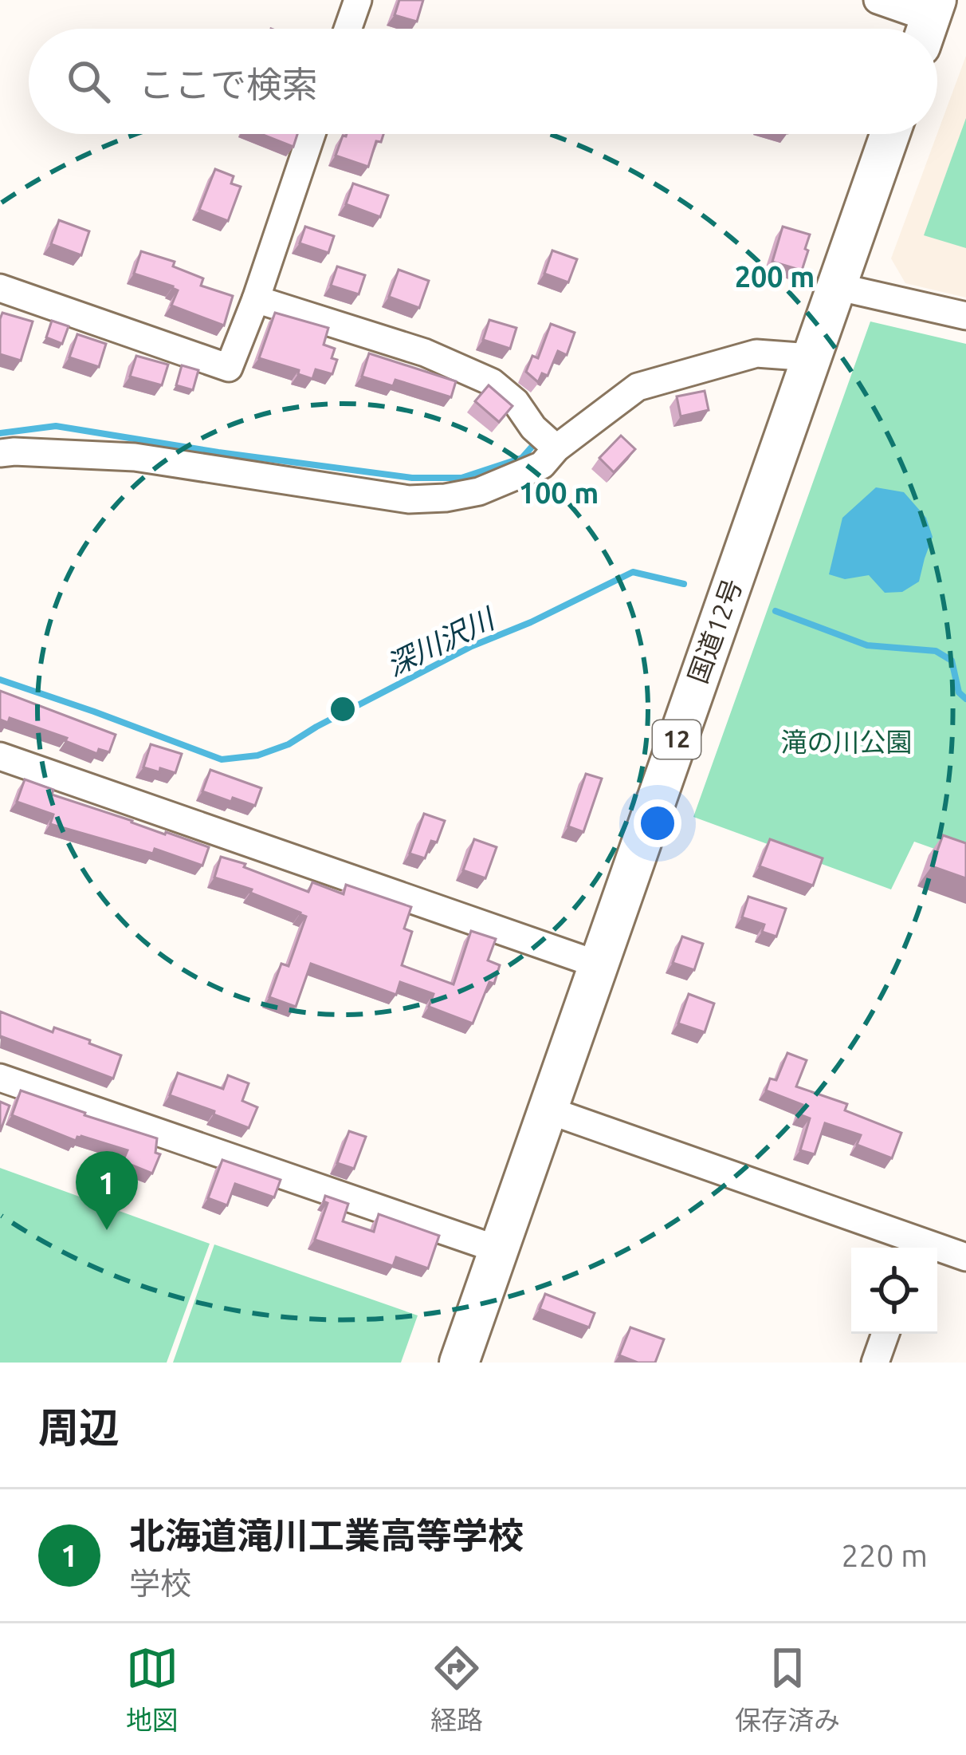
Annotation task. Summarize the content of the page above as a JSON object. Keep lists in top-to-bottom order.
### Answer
{
  "streets": {
    "highway": ["国道12号", "12"]
  },
  "water": ["深川沢川"],
  "parks": ["滝の川公園"],
  "page": {
    "search": "ここで検索",
    "pins": "1",
    "heading": "周辺",
    "list": [
      {
        "mark": "1",
        "name": "北海道滝川工業高等学校",
        "note": "学校",
        "value": "220 m"
      }
    ],
    "nav": ["地図", "経路", "保存済み"]
  },
  "rings": ["200 m", "100 m"]
}
